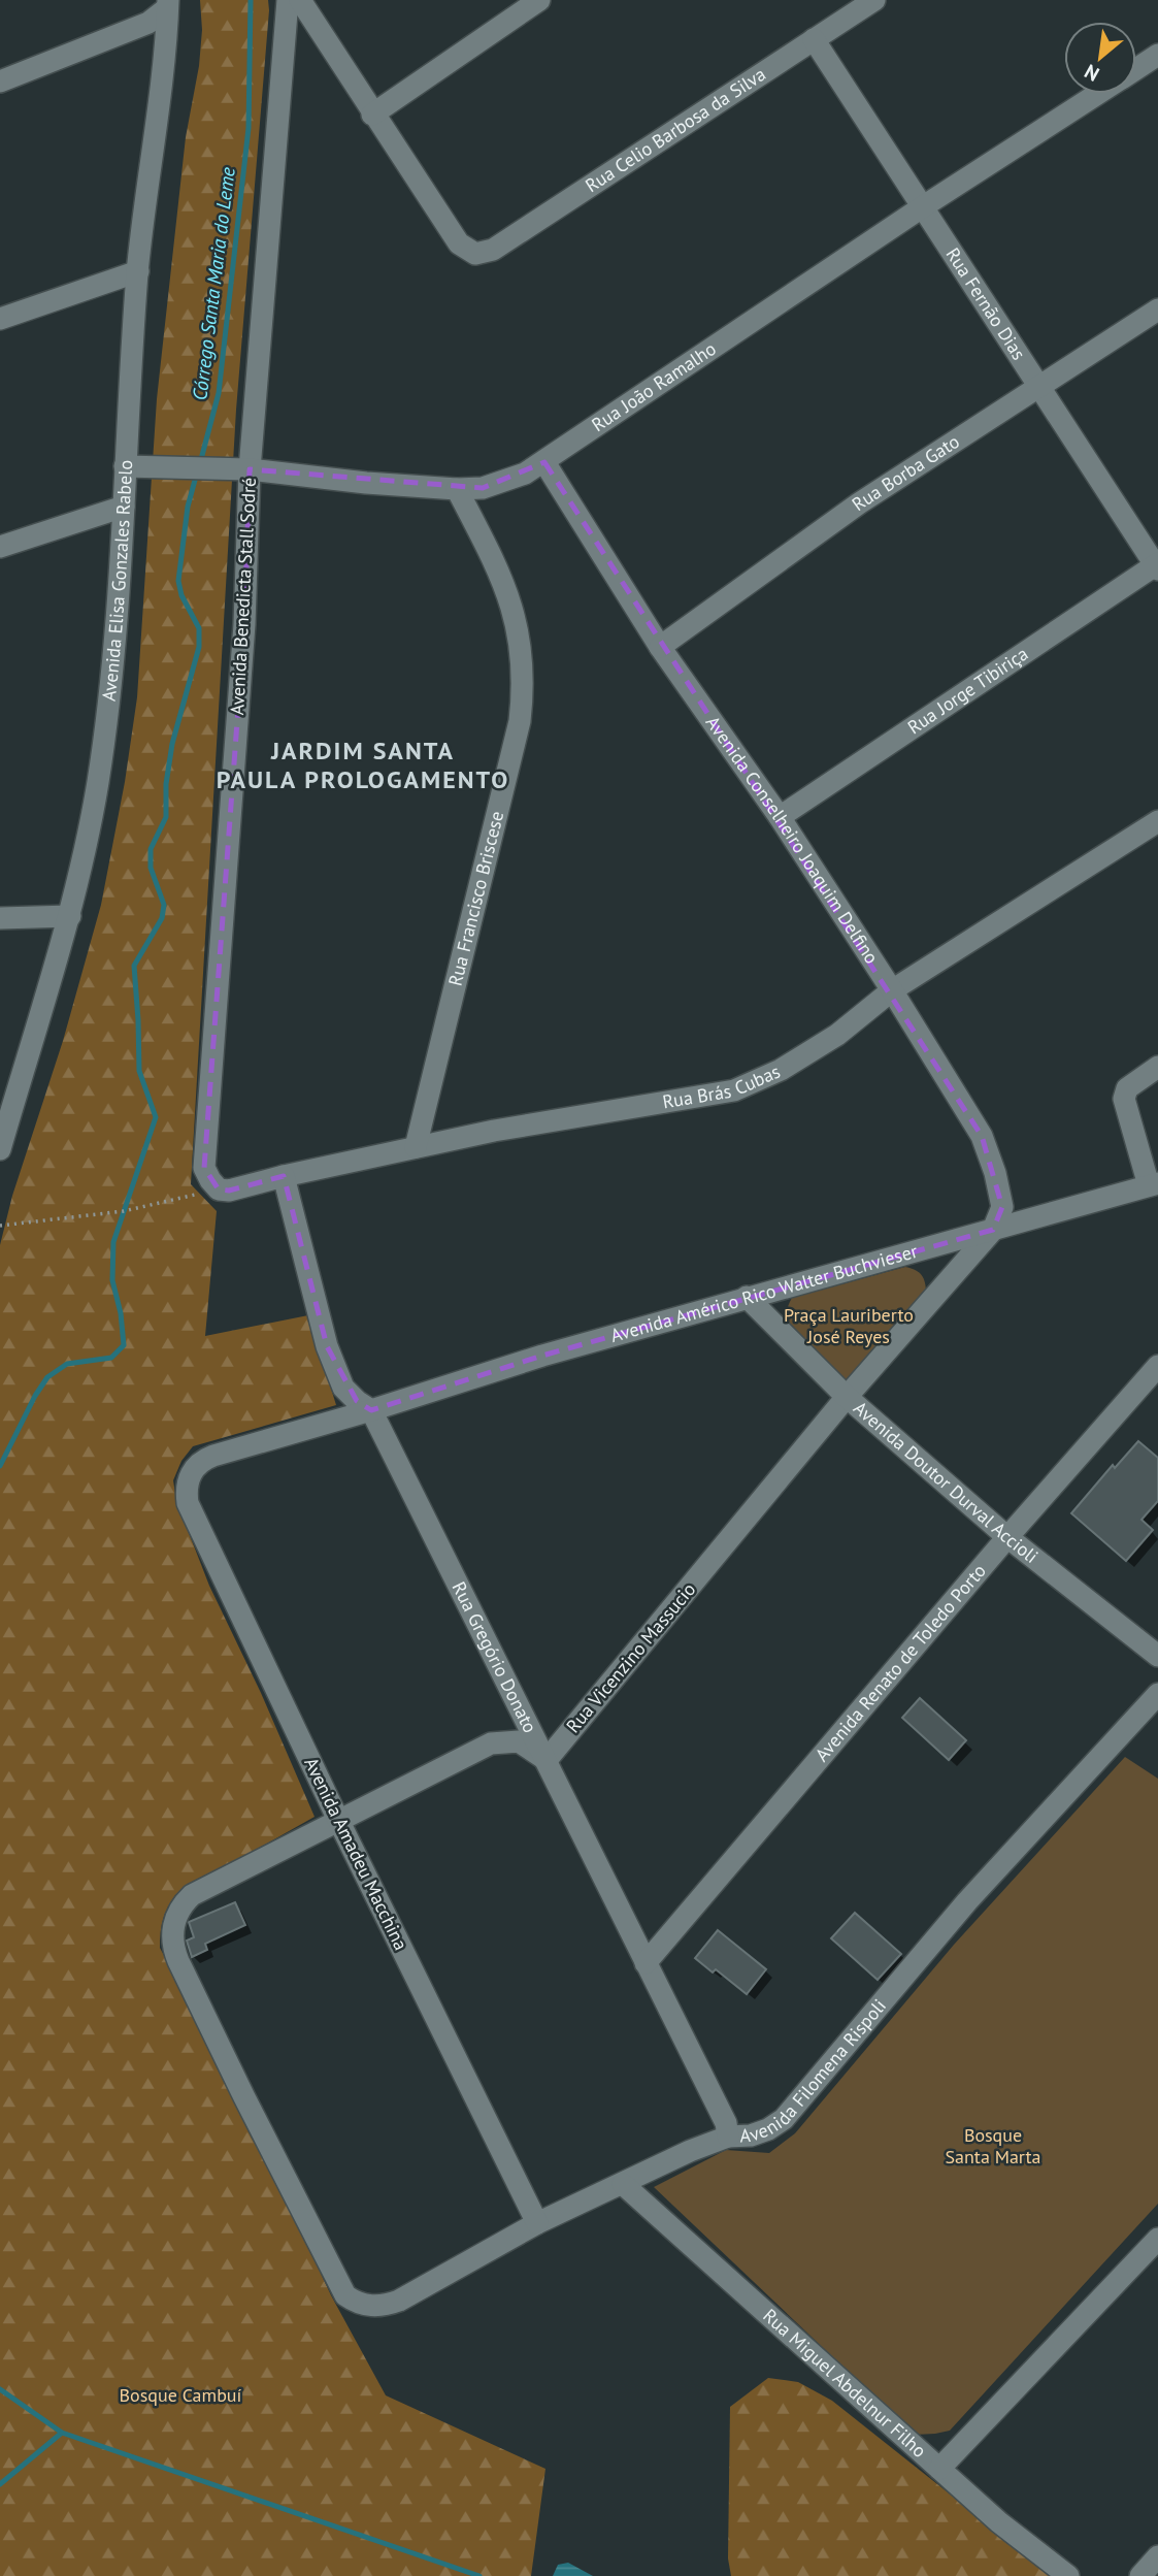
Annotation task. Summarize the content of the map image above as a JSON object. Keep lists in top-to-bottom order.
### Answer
{
  "streets": {
    "street": [
      "Rua Celio Barbosa da Silva",
      "Rua Fernão Dias",
      "Rua João Ramalho",
      "Rua Borba Gato",
      "Avenida Elisa Gonzales Rabelo",
      "Avenida Benedicta Stall Sodré",
      "Rua Jorge Tibiriça",
      "Avenida Conselheiro Joaquim Delfino",
      "Rua Francisco Briscese",
      "Rua Brás Cubas",
      "Avenida Américo Rico Walter Buchvieser",
      "Avenida Doutor Durval Accioli",
      "Rua Gregório Donato",
      "Rua Vicenzino Massucio",
      "Avenida Renato de Toledo Porto",
      "Avenida Amadeu Macchina",
      "Avenida Filomena Rispoli",
      "Rua Miguel Abdelnur Filho"
    ]
  },
  "crossings": [
    ["Rua Celio Barbosa da Silva", "Rua Fernão Dias"],
    ["Rua Fernão Dias", "Rua João Ramalho"],
    ["Rua Fernão Dias", "Rua Borba Gato"],
    ["Rua Fernão Dias", "Rua Jorge Tibiriça"],
    ["Rua João Ramalho", "Avenida Elisa Gonzales Rabelo"],
    ["Rua João Ramalho", "Avenida Benedicta Stall Sodré"],
    ["Rua João Ramalho", "Avenida Conselheiro Joaquim Delfino"],
    ["Rua João Ramalho", "Rua Francisco Briscese"],
    ["Rua Borba Gato", "Avenida Conselheiro Joaquim Delfino"],
    ["Avenida Benedicta Stall Sodré", "Rua Brás Cubas"],
    ["Rua Jorge Tibiriça", "Avenida Conselheiro Joaquim Delfino"],
    ["Avenida Conselheiro Joaquim Delfino", "Rua Brás Cubas"],
    ["Avenida Conselheiro Joaquim Delfino", "Avenida Américo Rico Walter Buchvieser"],
    ["Avenida Conselheiro Joaquim Delfino", "Rua Vicenzino Massucio"],
    ["Rua Francisco Briscese", "Rua Brás Cubas"],
    ["Rua Brás Cubas", "Rua Gregório Donato"],
    ["Avenida Américo Rico Walter Buchvieser", "Avenida Doutor Durval Accioli"],
    ["Avenida Américo Rico Walter Buchvieser", "Rua Gregório Donato"],
    ["Avenida Américo Rico Walter Buchvieser", "Rua Vicenzino Massucio"],
    ["Avenida Américo Rico Walter Buchvieser", "Avenida Amadeu Macchina"],
    ["Avenida Doutor Durval Accioli", "Rua Vicenzino Massucio"],
    ["Avenida Doutor Durval Accioli", "Avenida Renato de Toledo Porto"],
    ["Rua Gregório Donato", "Rua Vicenzino Massucio"],
    ["Rua Gregório Donato", "Avenida Renato de Toledo Porto"],
    ["Rua Gregório Donato", "Avenida Filomena Rispoli"],
    ["Avenida Amadeu Macchina", "Avenida Filomena Rispoli"],
    ["Avenida Filomena Rispoli", "Rua Miguel Abdelnur Filho"]
  ],
  "districts": ["JARDIM SANTA PAULA PROLOGAMENTO"],
  "water": ["Córrego Santa Maria do Leme"],
  "parks": ["Praça Lauriberto José Reyes", "Bosque Santa Marta", "Bosque Cambuí"],
  "north": "bottom left"
}
